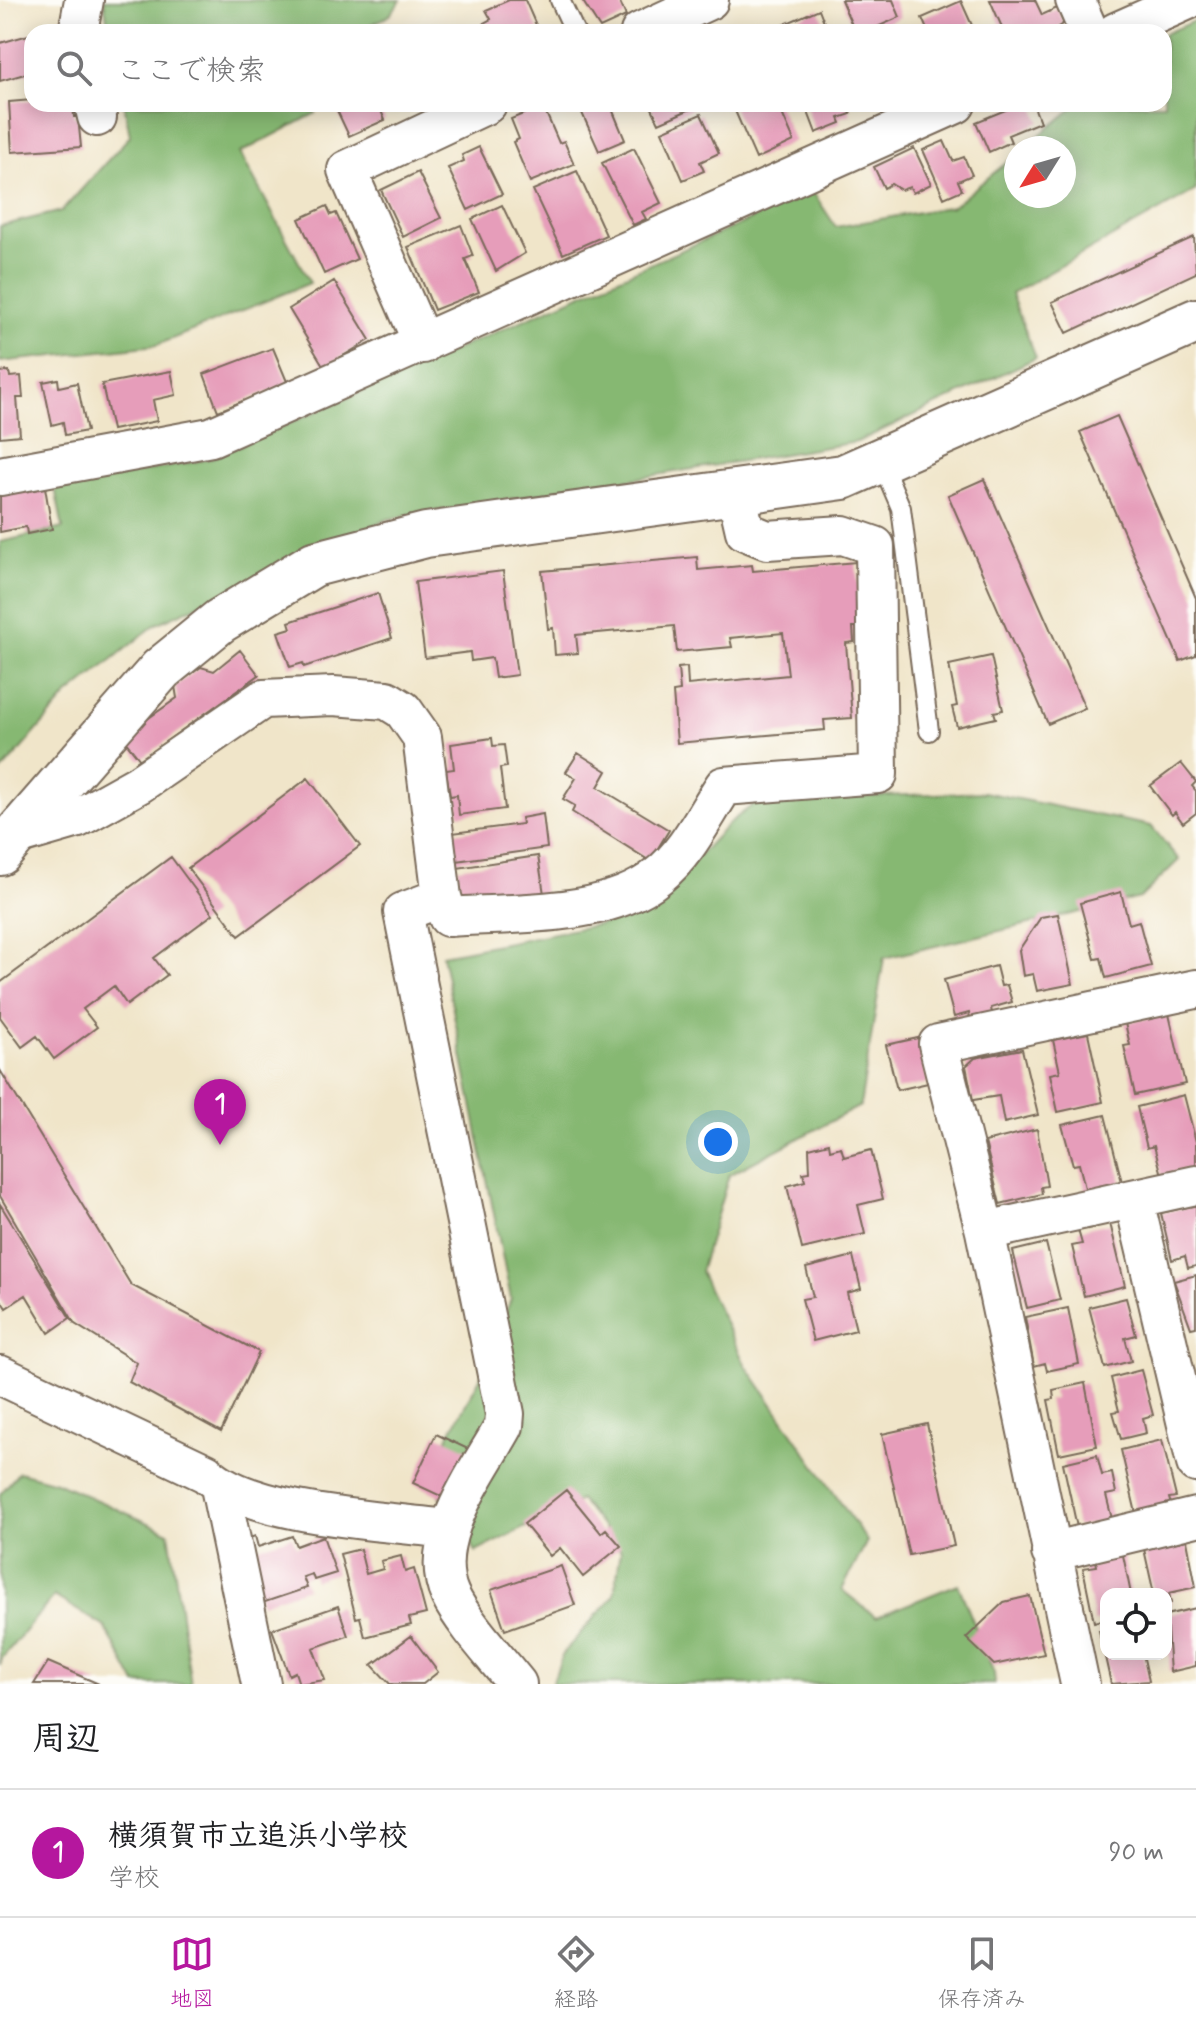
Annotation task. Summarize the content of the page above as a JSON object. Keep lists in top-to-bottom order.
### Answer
{
  "north": "bottom left",
  "page": {
    "search": "ここで検索",
    "pins": "1",
    "heading": "周辺",
    "list": [
      {
        "mark": "1",
        "name": "横須賀市立追浜小学校",
        "note": "学校",
        "value": "90 m"
      }
    ],
    "nav": ["地図", "経路", "保存済み"]
  }
}
